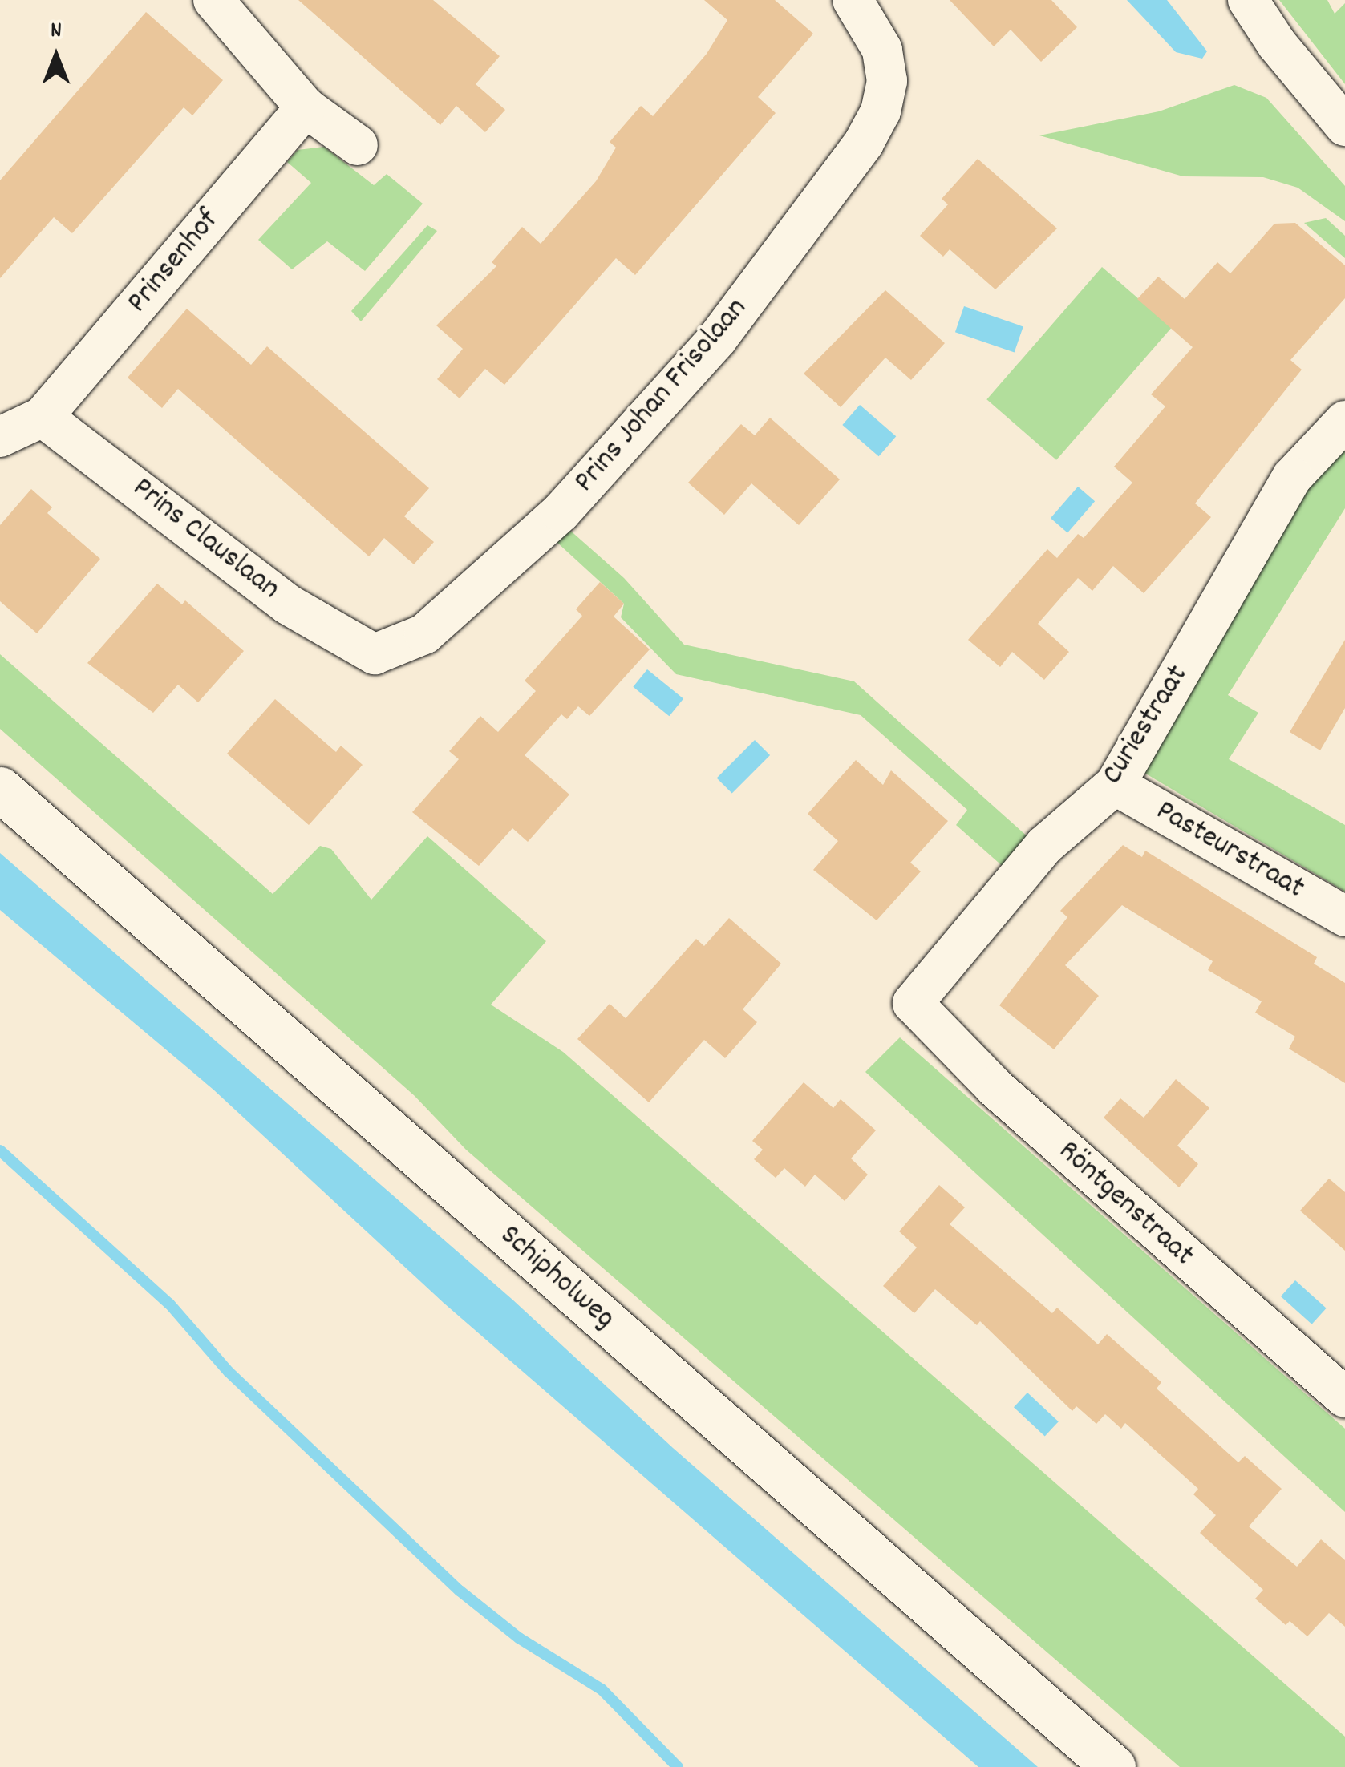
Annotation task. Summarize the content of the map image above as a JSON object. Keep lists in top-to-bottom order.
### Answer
{
  "streets": {
    "main road": ["Schipholweg"],
    "street": [
      "Prinsenhof",
      "Prins Johan Frisolaan",
      "Prins Clauslaan",
      "Curiestraat",
      "Pasteurstraat",
      "Röntgenstraat"
    ]
  },
  "crossings": [
    ["Prinsenhof", "Prins Clauslaan"],
    ["Prins Johan Frisolaan", "Prins Clauslaan"],
    ["Curiestraat", "Pasteurstraat"],
    ["Curiestraat", "Röntgenstraat"]
  ],
  "north": "top"
}
